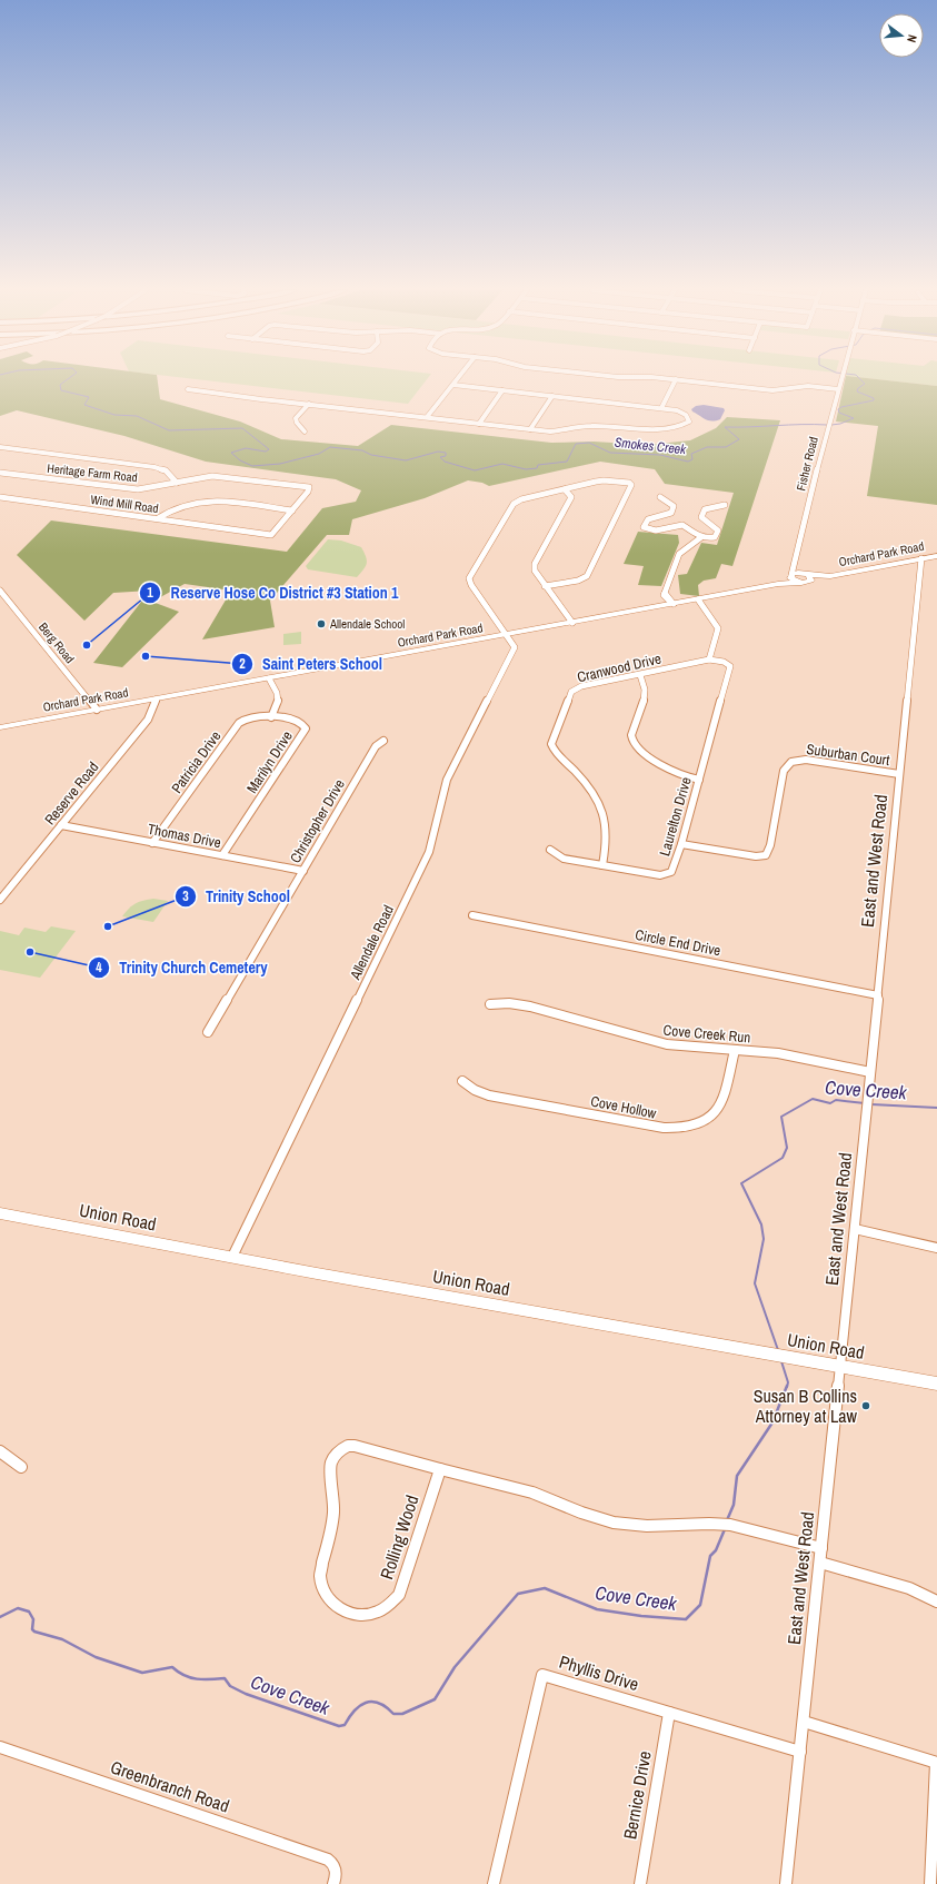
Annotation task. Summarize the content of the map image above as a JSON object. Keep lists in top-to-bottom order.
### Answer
{
  "streets": {
    "main road": ["Orchard Park Road", "Union Road"],
    "street": [
      "Fisher Road",
      "Heritage Farm Road",
      "Wind Mill Road",
      "Berg Road",
      "Cranwood Drive",
      "Suburban Court",
      "Patricia Drive",
      "Marilyn Drive",
      "Reserve Road",
      "Laurelton Drive",
      "Christopher Drive",
      "Thomas Drive",
      "East and West Road",
      "Allendale Road",
      "Circle End Drive",
      "Cove Creek Run",
      "Cove Hollow",
      "Rolling Wood",
      "Phyllis Drive",
      "Greenbranch Road",
      "Bernice Drive"
    ]
  },
  "crossings": [
    ["Fisher Road", "Orchard Park Road"],
    ["Heritage Farm Road", "Wind Mill Road"],
    ["Orchard Park Road", "Berg Road"],
    ["Orchard Park Road", "Marilyn Drive"],
    ["Orchard Park Road", "Reserve Road"],
    ["Orchard Park Road", "East and West Road"],
    ["Orchard Park Road", "Allendale Road"],
    ["Cranwood Drive", "Laurelton Drive"],
    ["Suburban Court", "Laurelton Drive"],
    ["Suburban Court", "East and West Road"],
    ["Patricia Drive", "Marilyn Drive"],
    ["Patricia Drive", "Thomas Drive"],
    ["Marilyn Drive", "Thomas Drive"],
    ["Reserve Road", "Thomas Drive"],
    ["Christopher Drive", "Thomas Drive"],
    ["East and West Road", "Circle End Drive"],
    ["East and West Road", "Cove Creek Run"],
    ["East and West Road", "Union Road"],
    ["East and West Road", "Rolling Wood"],
    ["East and West Road", "Phyllis Drive"],
    ["Allendale Road", "Union Road"],
    ["Cove Creek Run", "Cove Hollow"],
    ["Phyllis Drive", "Bernice Drive"]
  ],
  "water": ["Smokes Creek", "Cove Creek"],
  "places": [
    "Allendale School",
    "Reserve Hose Co District #3 Station 1",
    "Saint Peters School",
    "Trinity School",
    "Trinity Church Cemetery",
    "Susan B Collins Attorney at Law"
  ],
  "north": "right"
}
